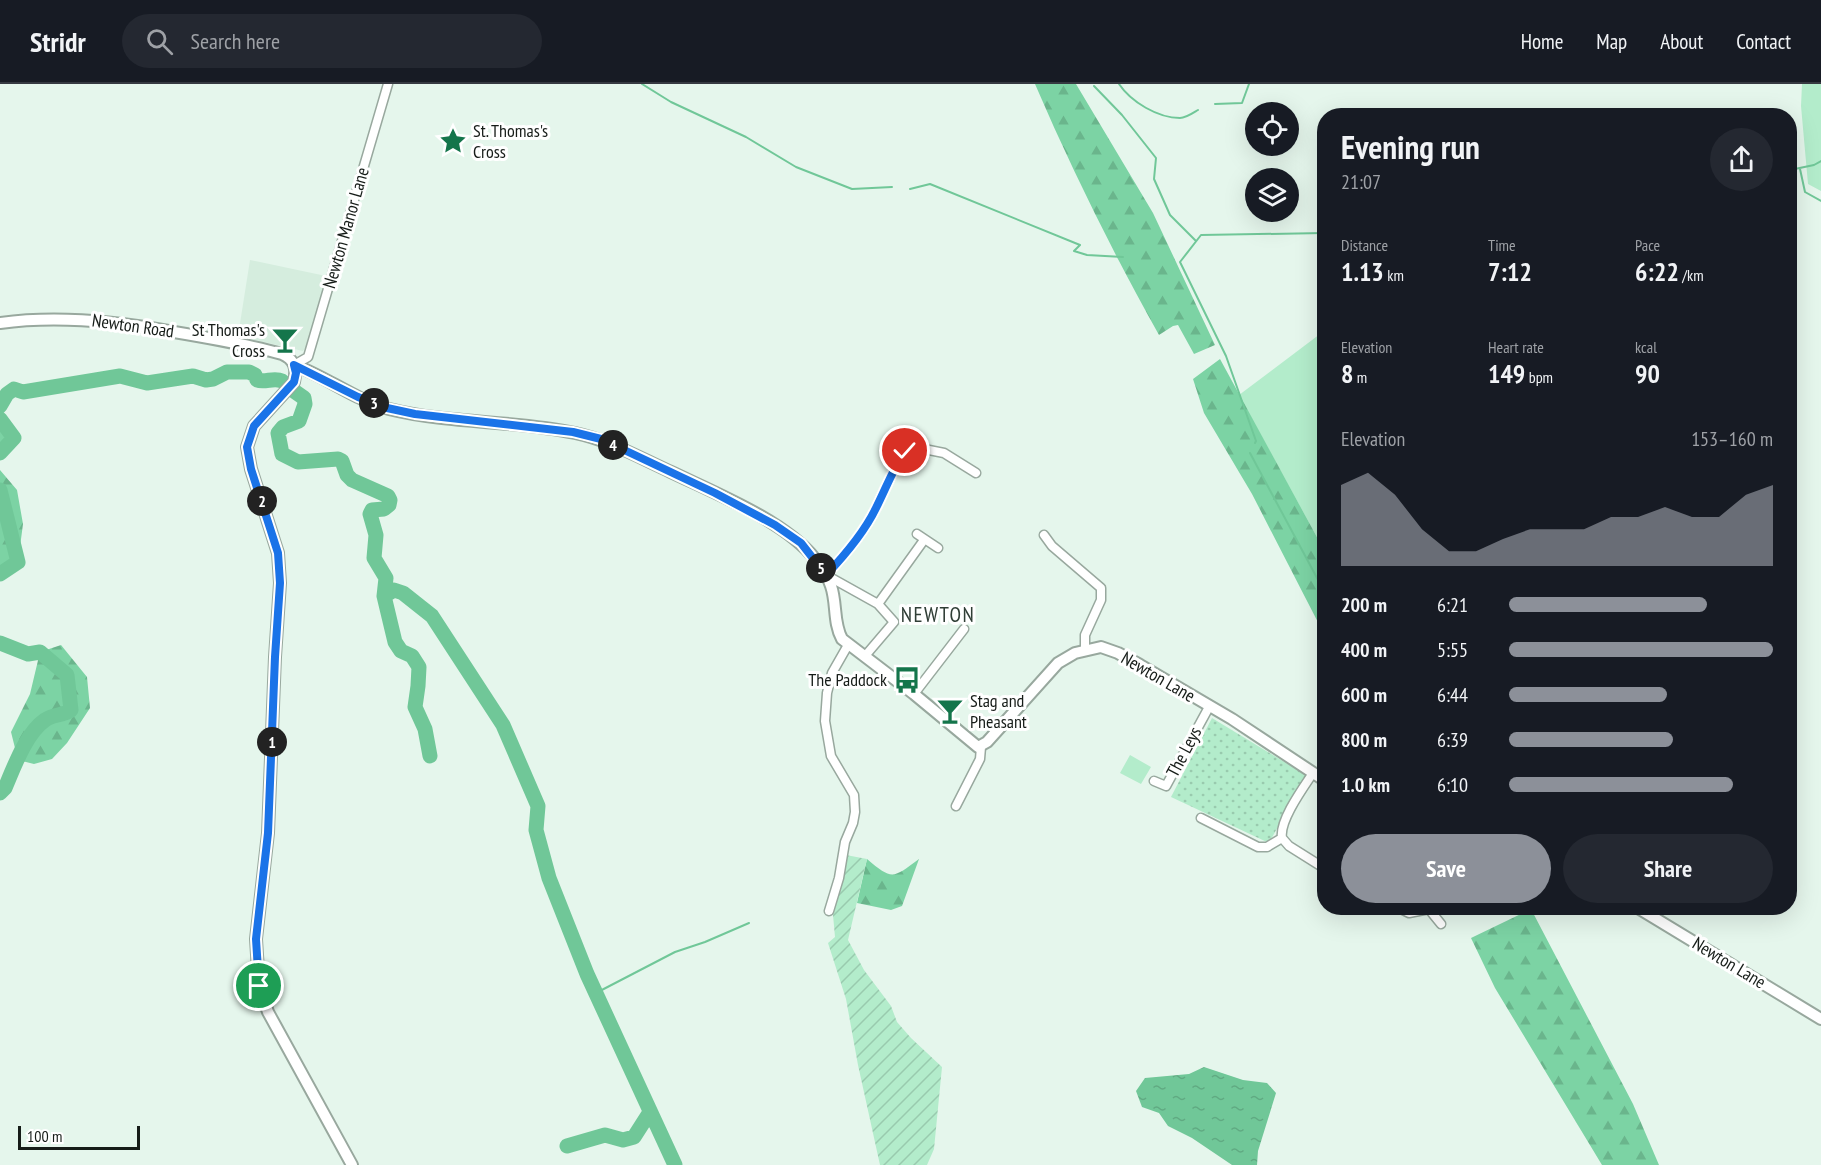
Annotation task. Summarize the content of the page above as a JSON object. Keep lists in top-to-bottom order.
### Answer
{
  "streets": {
    "street": [
      "Newton Manor Lane",
      "Newton Road",
      "Newton Lane",
      "The Leys"
    ]
  },
  "crossings": [
    ["Newton Manor Lane", "Newton Road"],
    ["Newton Lane", "The Leys"]
  ],
  "districts": ["NEWTON"],
  "places": {
    "place": ["St. Thomas's Cross"],
    "bar": ["St Thomas's Cross", "Stag and Pheasant"],
    "bus stop": ["The Paddock"]
  },
  "scale_bar": "100 m",
  "page": {
    "header": "Stridr",
    "search": "Search here",
    "nav": [
      "Home",
      "Map",
      "About",
      "Contact"
    ],
    "heading": ["Evening run", "21:07"],
    "stats": [
      ["Distance", "1.13 km"],
      ["Time", "7:12"],
      ["Pace", "6:22 /km"],
      ["Elevation", "8 m"],
      ["Heart rate", "149 bpm"],
      ["kcal", "90"]
    ],
    "pins": [
      "3",
      "4",
      "2",
      "5",
      "1"
    ],
    "chart": ["Elevation", "153–160 m"],
    "list": [
      {
        "name": "200 m",
        "note": "6:21"
      },
      {
        "name": "400 m",
        "note": "5:55"
      },
      {
        "name": "600 m",
        "note": "6:44"
      },
      {
        "name": "800 m",
        "note": "6:39"
      },
      {
        "name": "1.0 km",
        "note": "6:10"
      }
    ],
    "buttons": ["Save", "Share"],
    "scale": "100 m"
  }
}
